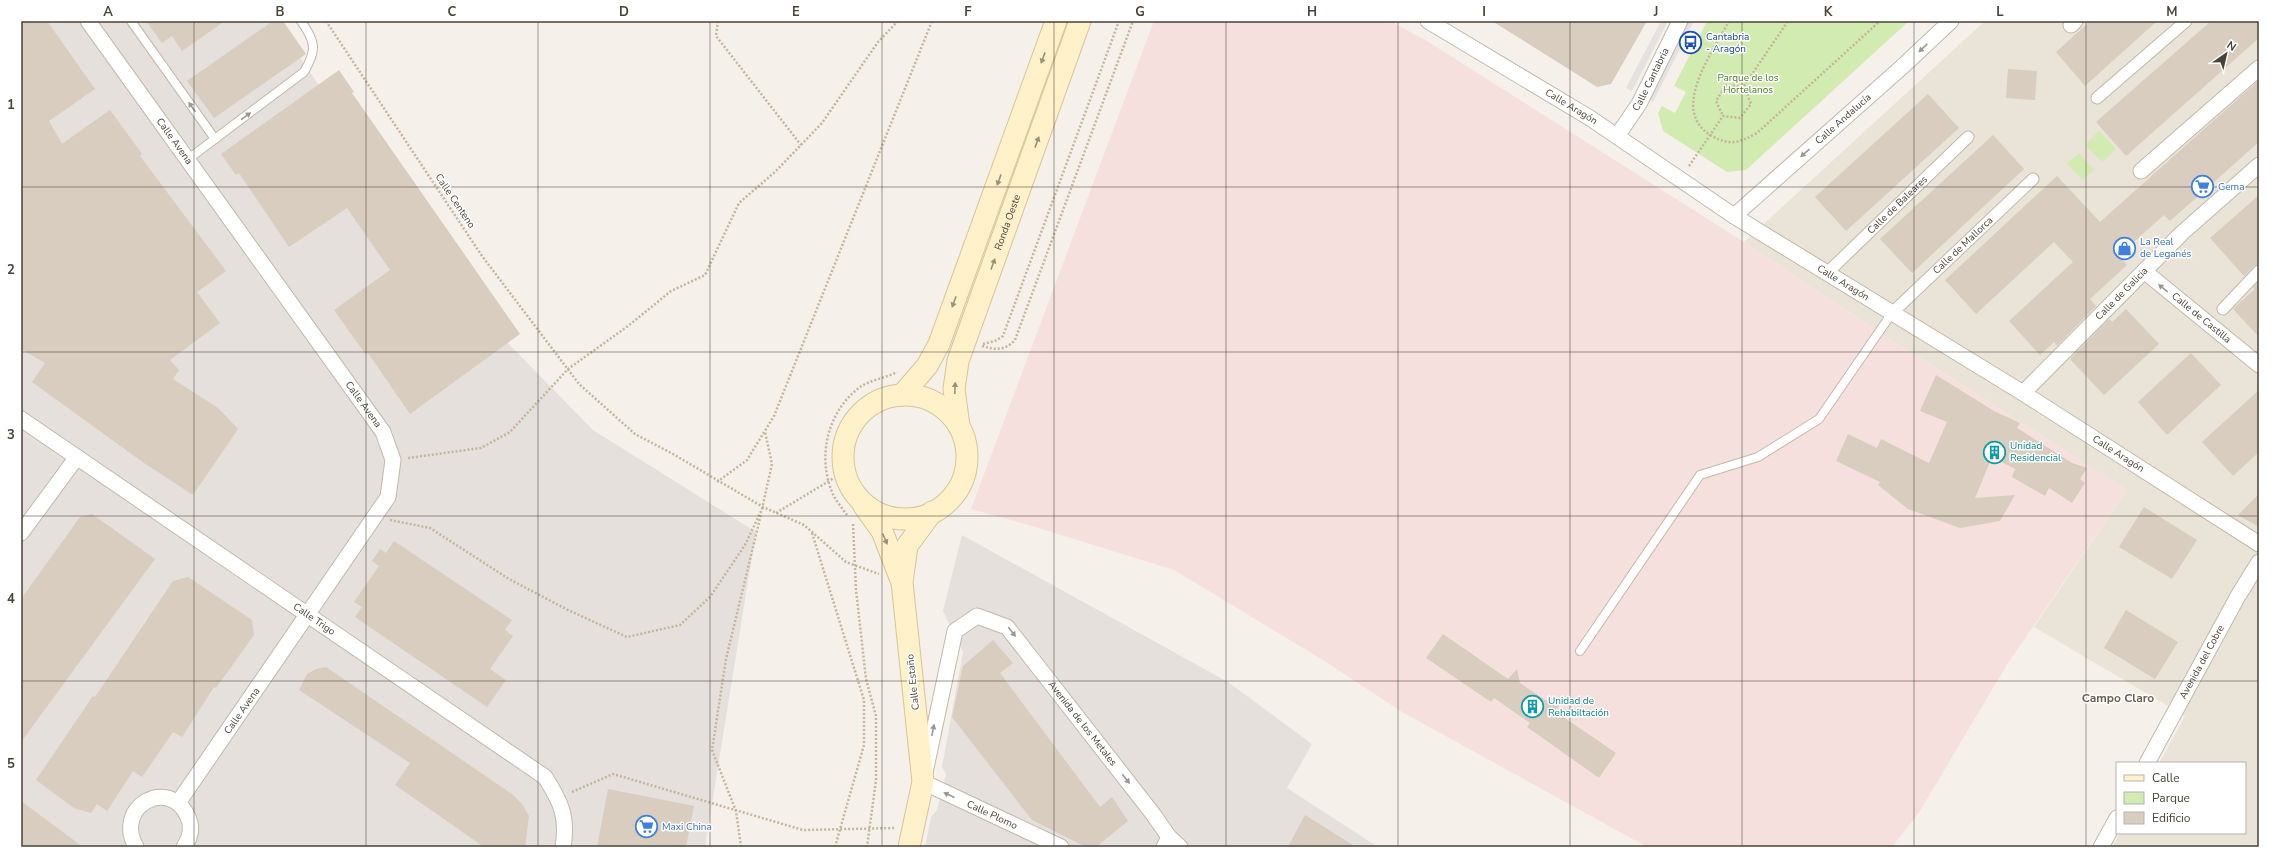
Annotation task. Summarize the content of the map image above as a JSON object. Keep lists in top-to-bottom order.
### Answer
{
  "streets": {
    "main road": ["Ronda Oeste", "Calle Estaño"],
    "street": [
      "Calle Cantabria",
      "Calle Aragón",
      "Calle Andalucía",
      "Calle Avena",
      "Calle de Baleares",
      "Calle de Mallorca",
      "Calle de Galicia",
      "Calle de Castilla",
      "Calle Trigo",
      "Avenida del Cobre",
      "Avenida de los Metales",
      "Calle Plomo"
    ],
    "path": ["Calle Centeno"]
  },
  "crossings": [
    ["Calle Cantabria", "Calle Aragón"],
    ["Calle Aragón", "Calle Andalucía"],
    ["Calle Aragón", "Calle de Baleares"],
    ["Calle Aragón", "Calle de Mallorca"],
    ["Calle Aragón", "Calle de Galicia"],
    ["Calle Avena", "Calle Trigo"],
    ["Calle Centeno", "Calle Estaño"],
    ["Ronda Oeste", "Calle Estaño"],
    ["Calle de Galicia", "Calle de Castilla"],
    ["Calle Estaño", "Avenida de los Metales"],
    ["Calle Estaño", "Calle Plomo"]
  ],
  "one_way": [
    "Calle Andalucía",
    "Calle de Castilla",
    "Avenida de los Metales",
    "Calle Plomo"
  ],
  "districts": ["Campo Claro"],
  "parks": ["Parque de los Hortelanos"],
  "places": {
    "bus stop": ["Cantabria - Aragón"],
    "supermarket": ["Gema", "Maxi China"],
    "shop": ["La Real de Leganés"],
    "building": ["Unidad Residencial", "Unidad de Rehabiltación"]
  },
  "legend": ["Calle", "Parque", "Edificio"],
  "north": "top right",
  "grid": {
    "columns": [
      "A",
      "B",
      "C",
      "D",
      "E",
      "F",
      "G",
      "H",
      "I",
      "J",
      "K",
      "L",
      "M"
    ],
    "rows": [
      "1",
      "2",
      "3",
      "4",
      "5"
    ]
  }
}
